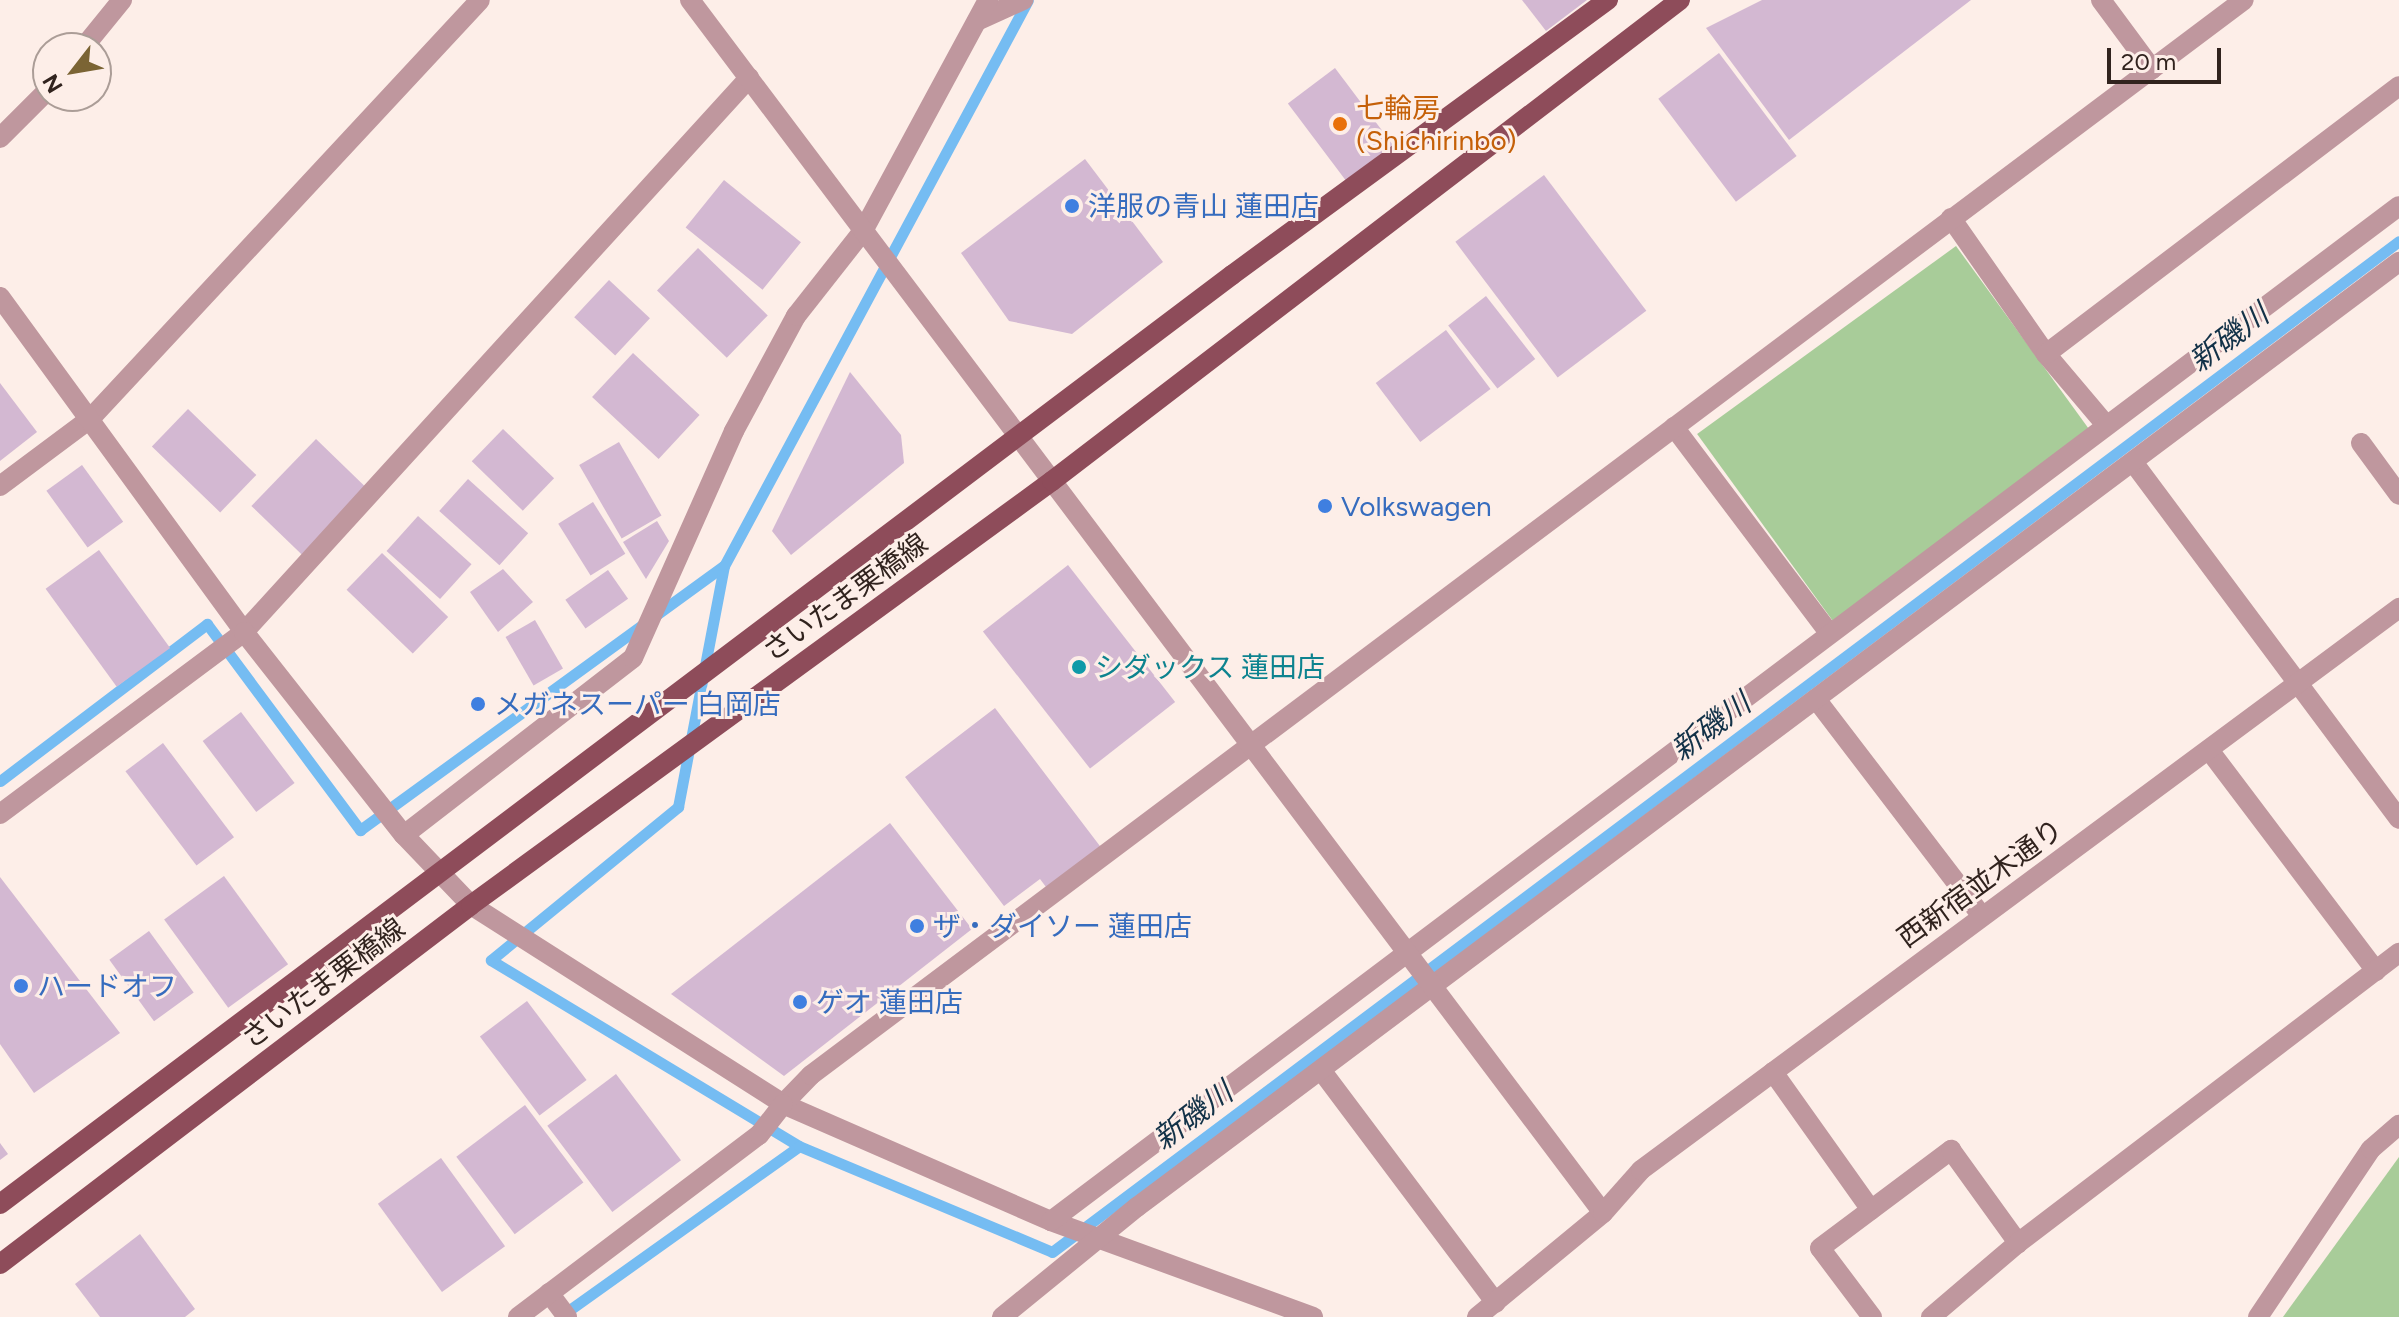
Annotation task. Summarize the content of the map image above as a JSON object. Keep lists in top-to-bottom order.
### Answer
{
  "streets": {
    "main road": ["さいたま栗橋線"],
    "street": ["西新宿並木通り"]
  },
  "water": ["新磯川"],
  "places": [
    "七輪房 (Shichirinbo)",
    "洋服の青山 蓮田店",
    "Volkswagen",
    "シダックス 蓮田店",
    "メガネスーパー 白岡店",
    "ザ・ダイソー 蓮田店",
    "ハードオフ",
    "ゲオ 蓮田店"
  ],
  "scale_bar": "20 m",
  "north": "bottom left"
}
